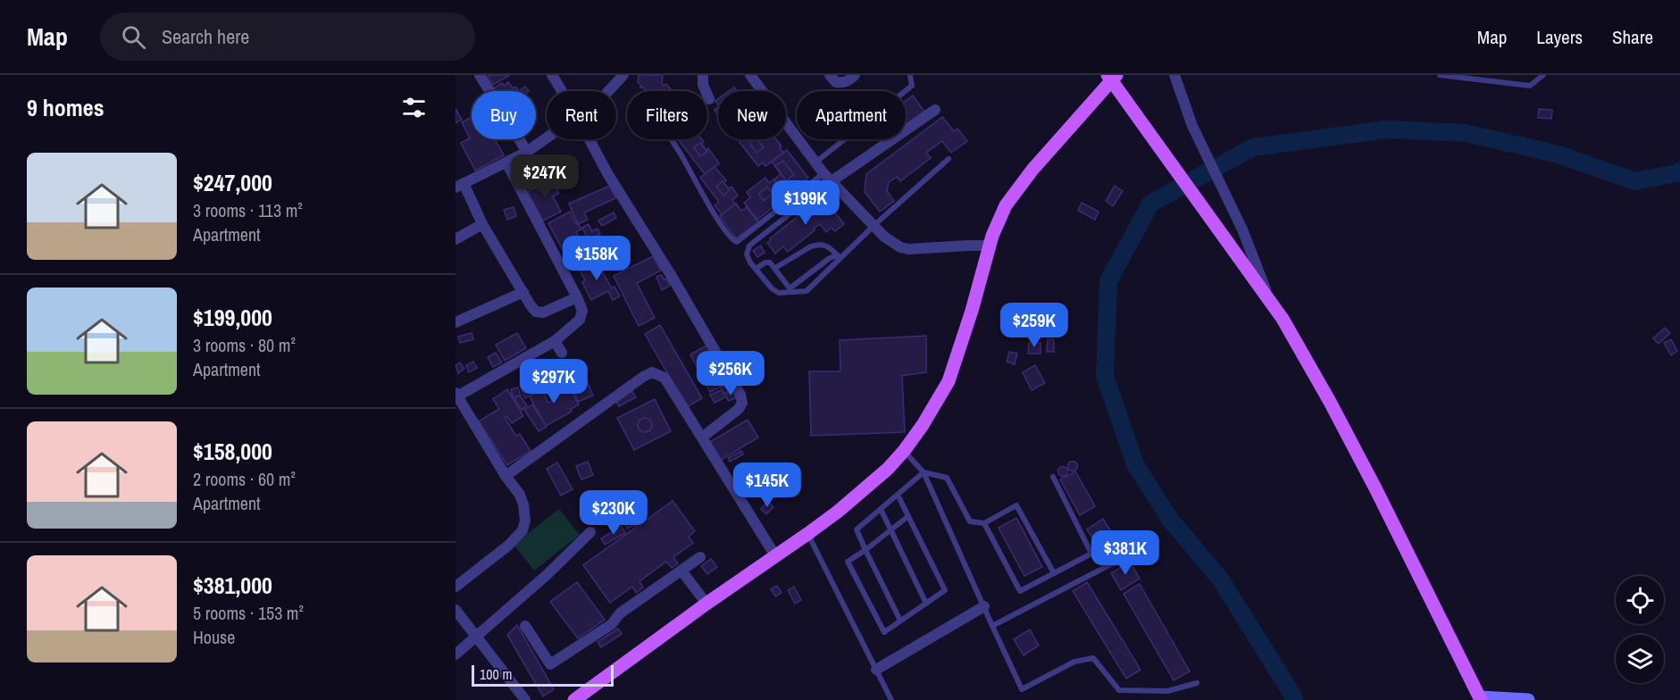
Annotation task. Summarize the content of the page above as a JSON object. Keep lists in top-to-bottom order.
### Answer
{
  "scale_bar": "100 m",
  "page": {
    "header": "Map",
    "search": "Search here",
    "nav": ["Map", "Layers", "Share"],
    "heading": "9 homes",
    "chip": [
      "Buy",
      "Rent",
      "Filters",
      "New",
      "Apartment"
    ],
    "list": [
      {
        "name": "$247,000",
        "note": "3 rooms · 113 m² · Apartment"
      },
      {
        "name": "$199,000",
        "note": "3 rooms · 80 m² · Apartment"
      },
      {
        "name": "$158,000",
        "note": "2 rooms · 60 m² · Apartment"
      },
      {
        "name": "$381,000",
        "note": "5 rooms · 153 m² · House"
      }
    ],
    "price": [
      "$247K",
      "$199K",
      "$158K",
      "$259K",
      "$256K",
      "$297K",
      "$145K",
      "$230K",
      "$381K"
    ],
    "scale": "100 m"
  }
}
